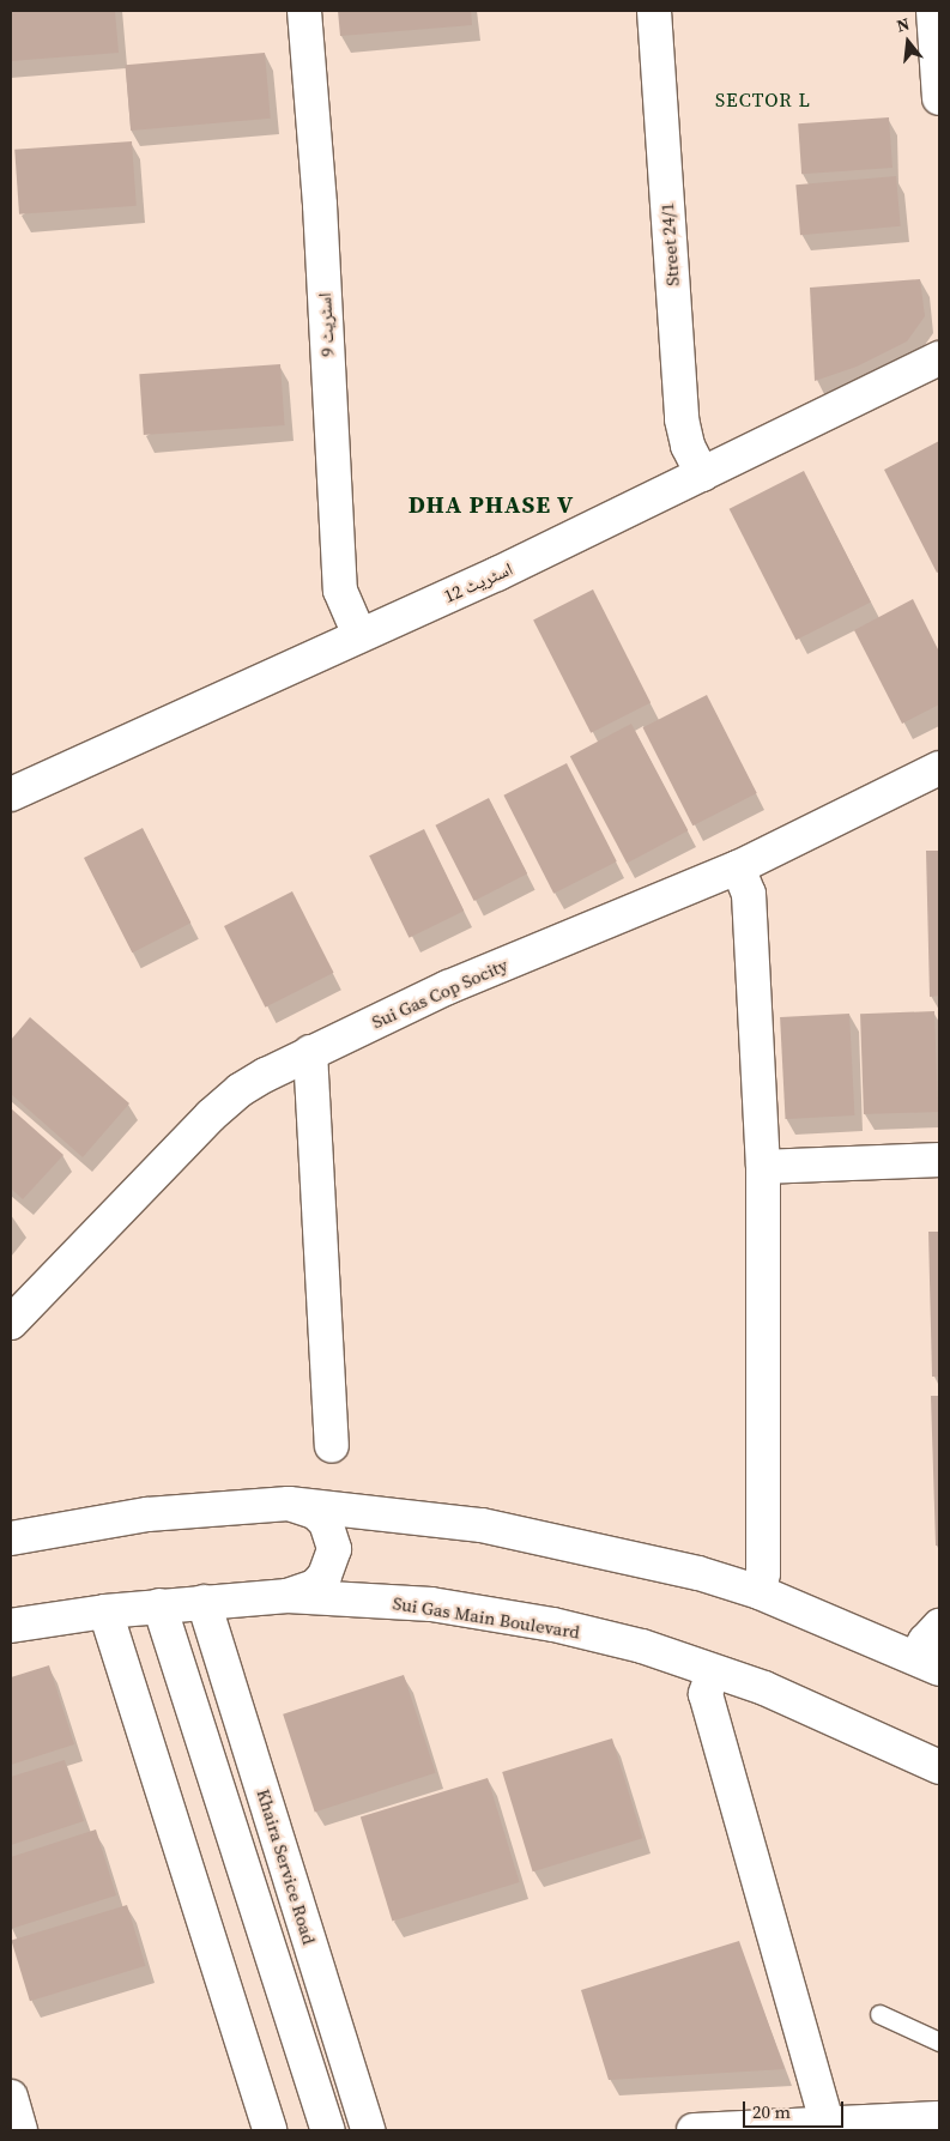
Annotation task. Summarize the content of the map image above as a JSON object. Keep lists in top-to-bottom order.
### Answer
{
  "streets": {
    "street": [
      "Street 24/1",
      "اسٹریٹ 9",
      "اسٹریٹ 12",
      "Sui Gas Cop Socity",
      "Sui Gas Main Boulevard",
      "Khaira Service Road"
    ]
  },
  "crossings": [
    ["Street 24/1", "اسٹریٹ 12"],
    ["اسٹریٹ 9", "اسٹریٹ 12"],
    ["Sui Gas Main Boulevard", "Khaira Service Road"]
  ],
  "districts": ["SECTOR L", "DHA PHASE V"],
  "scale_bar": "20 m",
  "north": "top"
}
